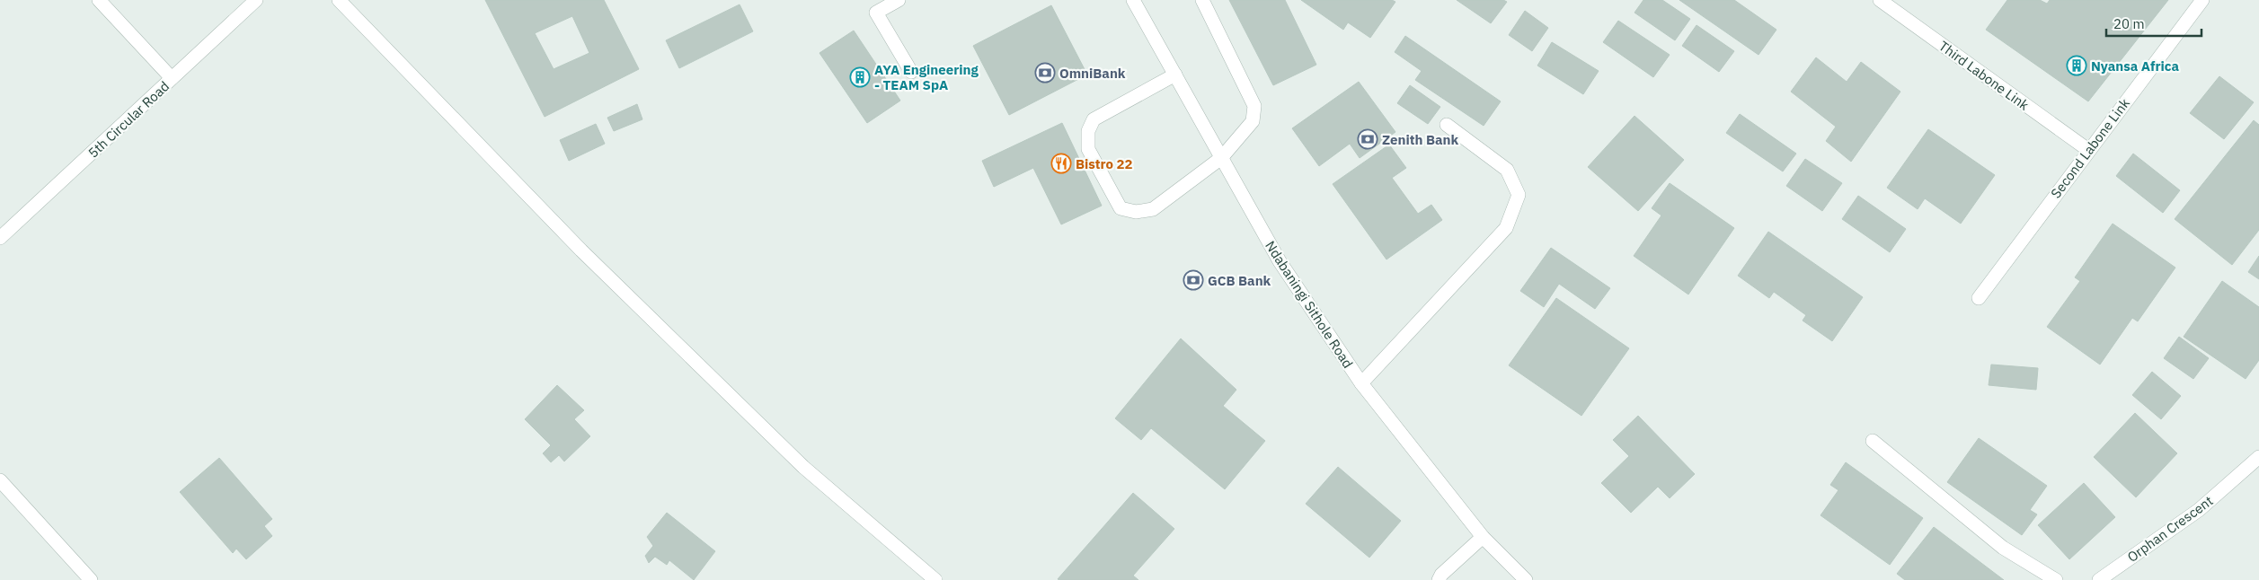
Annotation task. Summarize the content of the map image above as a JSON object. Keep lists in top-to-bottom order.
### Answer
{
  "streets": {
    "street": [
      "Third Labone Link",
      "5th Circular Road",
      "Second Labone Link",
      "Ndabaningi Sithole Road",
      "Orphan Crescent"
    ]
  },
  "crossings": [
    ["Third Labone Link", "Second Labone Link"]
  ],
  "places": {
    "building": ["Nyansa Africa", "AYA Engineering - TEAM SpA"],
    "bank": ["OmniBank", "Zenith Bank", "GCB Bank"],
    "restaurant": ["Bistro 22"]
  },
  "scale_bar": "20 m"
}
